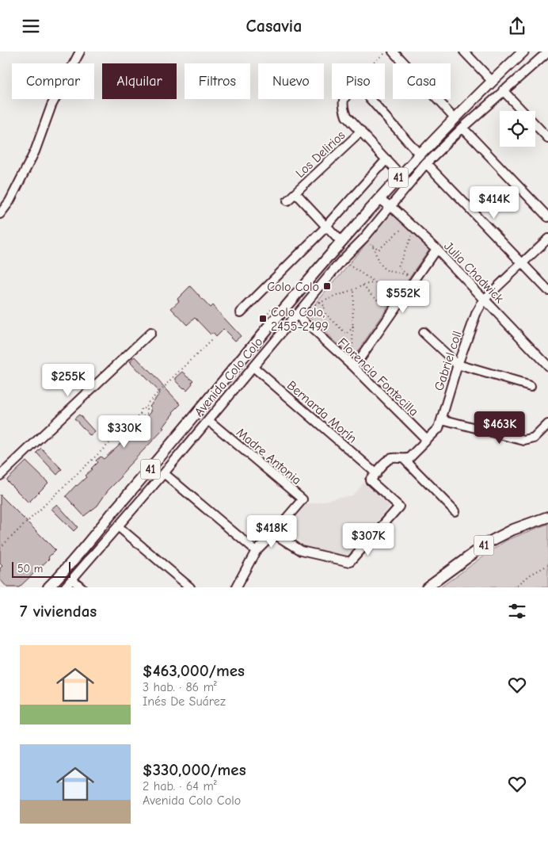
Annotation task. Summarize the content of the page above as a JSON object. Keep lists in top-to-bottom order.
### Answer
{
  "streets": {
    "main road": ["41", "Avenida Colo Colo"],
    "street": [
      "Los Delirios",
      "Julia Chadwick",
      "Gabriel coll",
      "Florencia Fontecilla",
      "Bernarda Morín",
      "Madre Antonia"
    ]
  },
  "crossings": [
    ["Los Delirios", "Avenida Colo Colo"],
    ["Julia Chadwick", "Gabriel coll"],
    ["Julia Chadwick", "Avenida Colo Colo"],
    ["Gabriel coll", "Florencia Fontecilla"],
    ["Avenida Colo Colo", "Florencia Fontecilla"],
    ["Avenida Colo Colo", "Bernarda Morín"],
    ["Avenida Colo Colo", "Madre Antonia"]
  ],
  "places": {
    "transit": ["Colo Colo", "Colo Colo, 2455-2499"]
  },
  "scale_bar": "50 m",
  "page": {
    "header": "Casavia",
    "chip": [
      "Comprar",
      "Alquilar",
      "Filtros",
      "Nuevo",
      "Piso",
      "Casa"
    ],
    "price": [
      "$414K",
      "$552K",
      "$255K",
      "$463K",
      "$330K",
      "$418K",
      "$307K"
    ],
    "scale": "50 m",
    "heading": "7 viviendas",
    "list": [
      {
        "name": "$463,000/mes",
        "note": "3 hab. · 86 m² · Inés De Suárez"
      },
      {
        "name": "$330,000/mes",
        "note": "2 hab. · 64 m² · Avenida Colo Colo"
      }
    ]
  }
}
